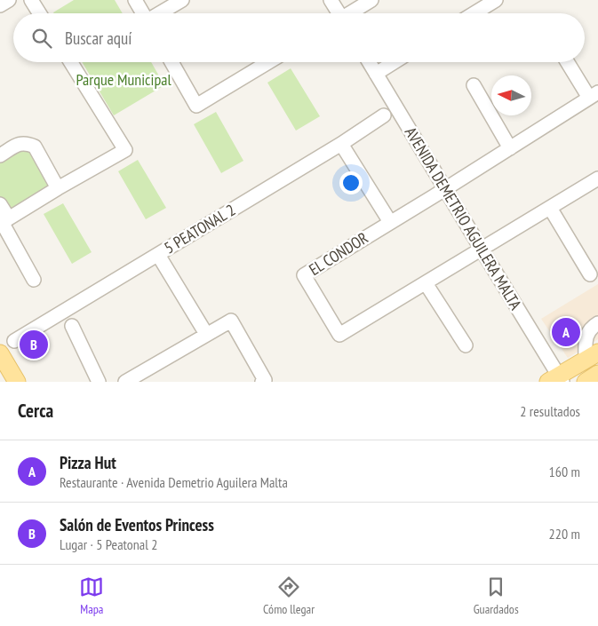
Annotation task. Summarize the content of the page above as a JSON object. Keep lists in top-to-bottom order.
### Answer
{
  "streets": {
    "street": ["AVENIDA DEMETRIO AGUILERA MALTA", "5 PEATONAL 2", "EL CONDOR"]
  },
  "crossings": [
    ["AVENIDA DEMETRIO AGUILERA MALTA", "EL CONDOR"]
  ],
  "parks": ["Parque Municipal"],
  "north": "left",
  "page": {
    "search": "Buscar aquí",
    "pins": ["A", "B"],
    "heading": ["Cerca", "2 resultados"],
    "list": [
      {
        "mark": "A",
        "name": "Pizza Hut",
        "note": "Restaurante · Avenida Demetrio Aguilera Malta",
        "value": "160 m"
      },
      {
        "mark": "B",
        "name": "Salón de Eventos Princess",
        "note": "Lugar · 5 Peatonal 2",
        "value": "220 m"
      }
    ],
    "nav": ["Mapa", "Cómo llegar", "Guardados"]
  }
}
